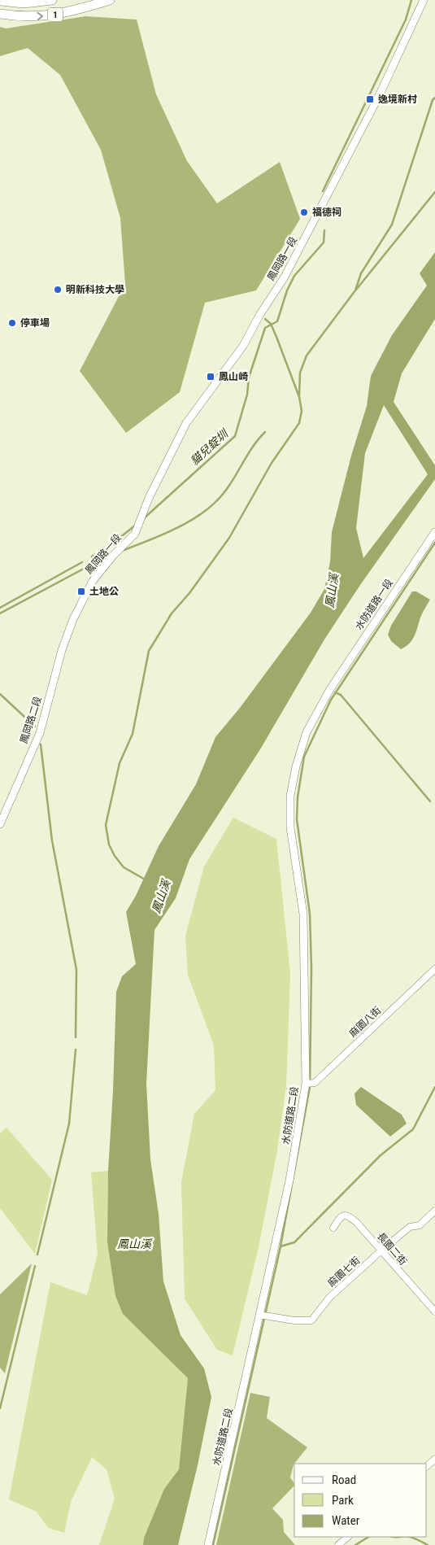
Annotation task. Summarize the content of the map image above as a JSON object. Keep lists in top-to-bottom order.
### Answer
{
  "streets": {
    "main road": ["1"],
    "street": [
      "鳳岡路一段",
      "水防道路一段",
      "鳳岡路二段",
      "麻園八街",
      "水防道路二段",
      "長園二街",
      "麻園七街"
    ]
  },
  "crossings": [
    ["鳳岡路一段", "鳳岡路二段"],
    ["水防道路一段", "水防道路二段"],
    ["麻園八街", "水防道路二段"],
    ["水防道路二段", "麻園七街"],
    ["長園二街", "麻園七街"]
  ],
  "water": ["貓兒錠圳", "鳳山溪"],
  "places": {
    "transit": ["逸境新村", "鳳山崎", "土地公"],
    "other": ["福德祠", "明新科技大學", "停車場"]
  },
  "legend": ["Road", "Park", "Water"]
}
